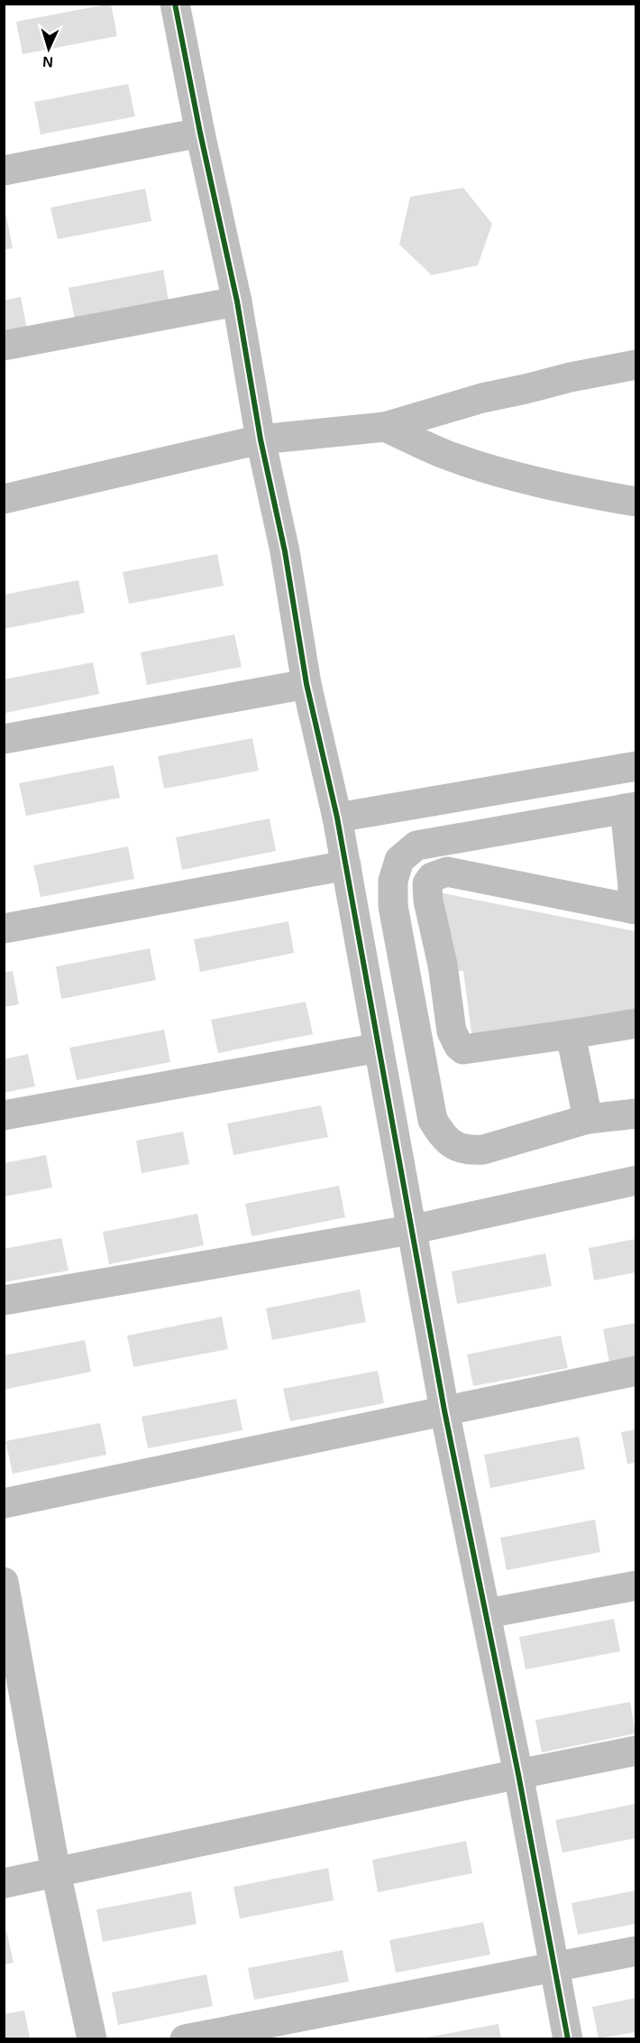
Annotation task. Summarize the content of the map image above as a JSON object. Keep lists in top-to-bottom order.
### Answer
{
  "north": "bottom"
}
